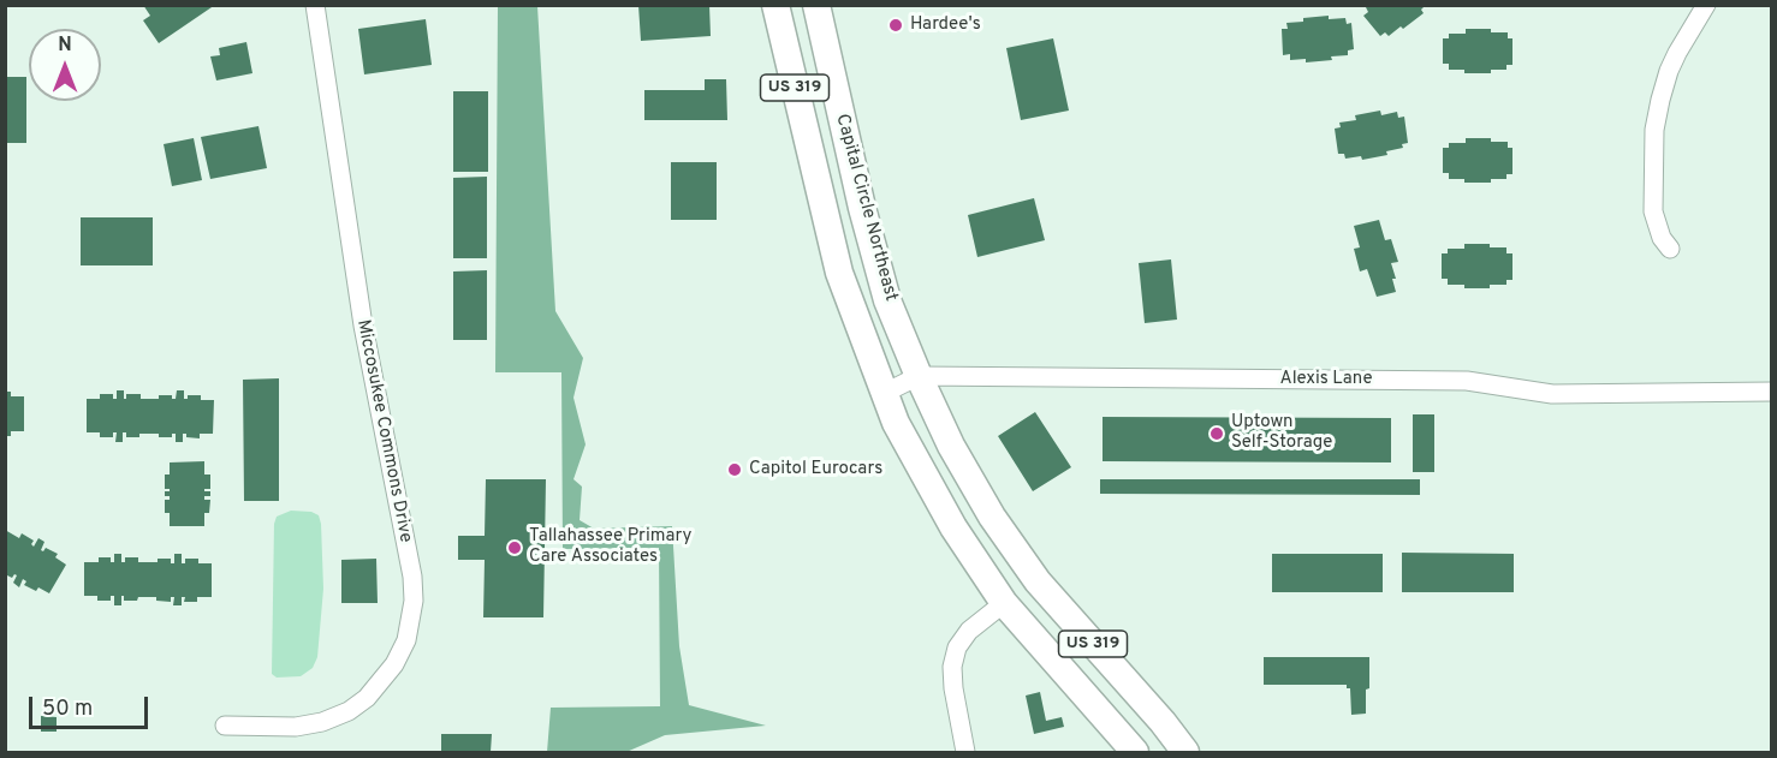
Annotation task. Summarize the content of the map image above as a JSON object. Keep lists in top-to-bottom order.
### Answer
{
  "streets": {
    "main road": ["US 319", "Capital Circle Northeast"],
    "street": ["Alexis Lane", "Miccosukee Commons Drive"]
  },
  "crossings": [
    ["US 319", "Alexis Lane"],
    ["Capital Circle Northeast", "Alexis Lane"]
  ],
  "places": [
    "Hardee's",
    "Uptown Self-Storage",
    "Capitol Eurocars",
    "Tallahassee Primary Care Associates"
  ],
  "scale_bar": "50 m",
  "north": "top"
}
